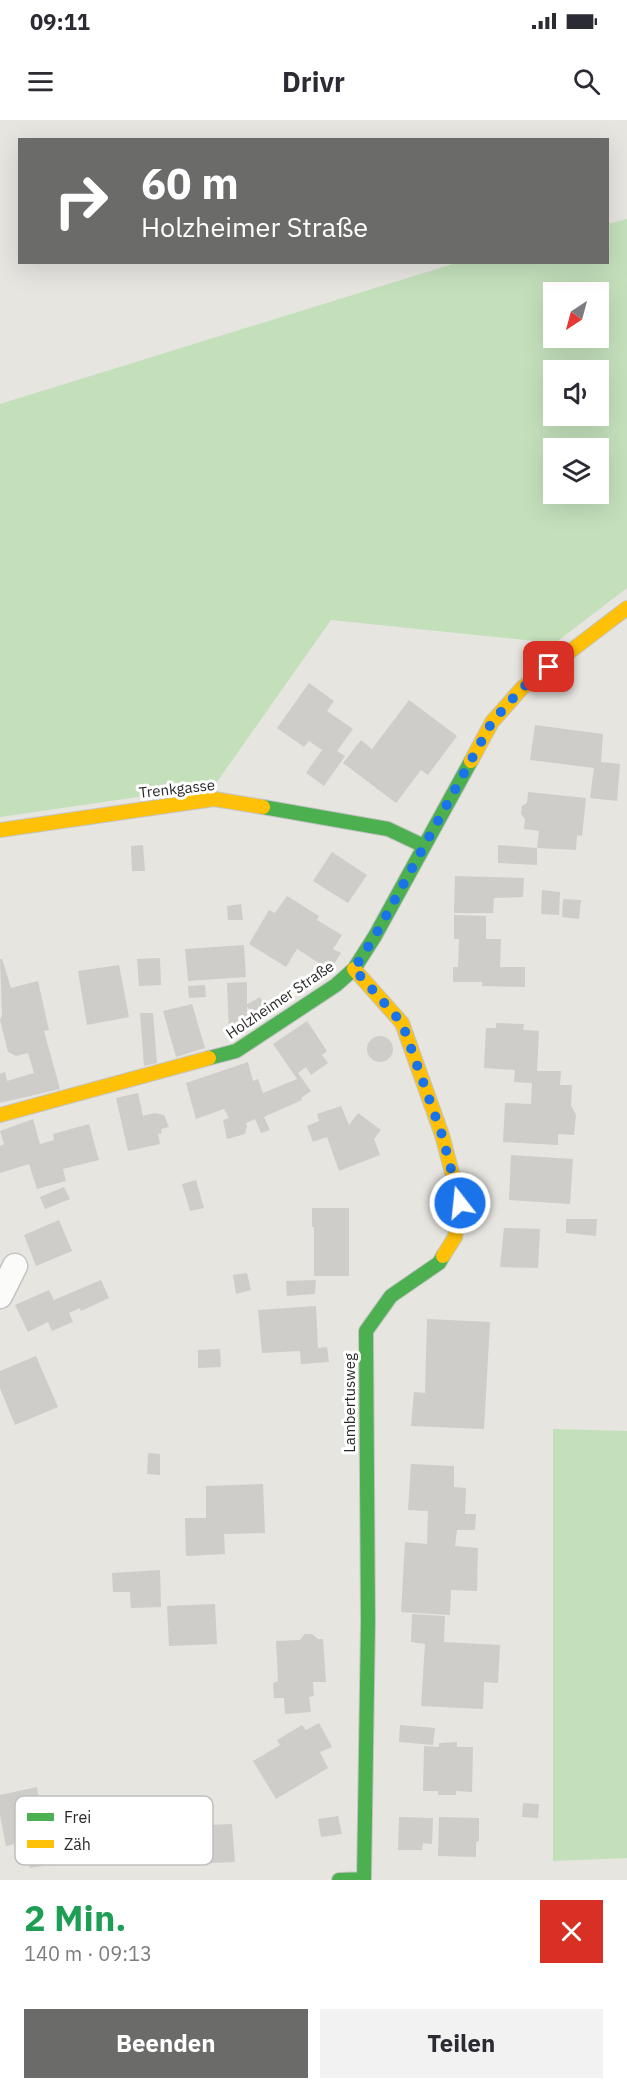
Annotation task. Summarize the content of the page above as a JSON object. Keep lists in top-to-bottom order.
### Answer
{
  "streets": {
    "street": ["Trenkgasse", "Holzheimer Straße", "Lambertusweg"]
  },
  "crossings": [
    ["Trenkgasse", "Holzheimer Straße"],
    ["Holzheimer Straße", "Lambertusweg"]
  ],
  "legend": ["Frei", "Zäh"],
  "north": "bottom left",
  "page": {
    "status": "09:11",
    "header": "Drivr",
    "turn": ["60 m", "Holzheimer Straße"],
    "heading": ["2 Min.", "140 m · 09:13"],
    "buttons": ["Beenden", "Teilen"]
  }
}
